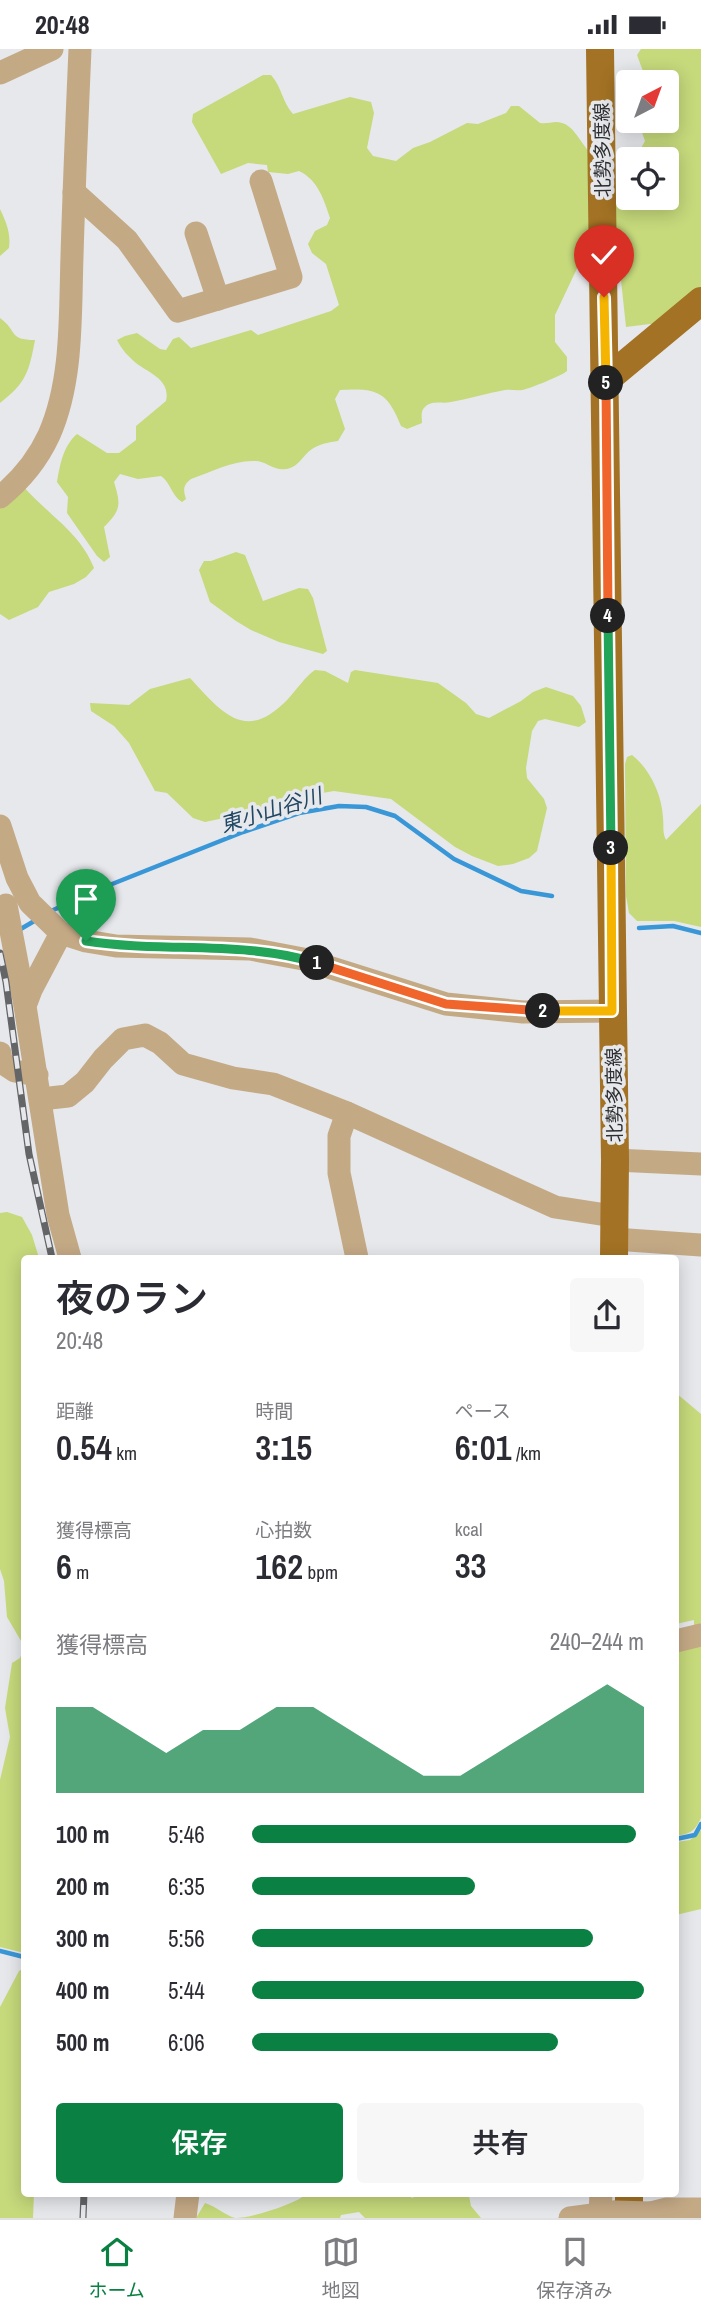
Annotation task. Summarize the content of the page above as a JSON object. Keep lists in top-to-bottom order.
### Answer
{
  "streets": {
    "main road": ["北勢多度線"]
  },
  "water": ["東小山谷川"],
  "north": "top right",
  "page": {
    "status": "20:48",
    "pins": [
      "5",
      "4",
      "3",
      "1",
      "2"
    ],
    "heading": ["夜のラン", "20:48"],
    "stats": [
      ["距離", "0.54 km"],
      ["時間", "3:15"],
      ["ペース", "6:01 /km"],
      ["獲得標高", "6 m"],
      ["心拍数", "162 bpm"],
      ["kcal", "33"]
    ],
    "chart": ["獲得標高", "240–244 m"],
    "list": [
      {
        "name": "100 m",
        "note": "5:46"
      },
      {
        "name": "200 m",
        "note": "6:35"
      },
      {
        "name": "300 m",
        "note": "5:56"
      },
      {
        "name": "400 m",
        "note": "5:44"
      },
      {
        "name": "500 m",
        "note": "6:06"
      }
    ],
    "buttons": ["保存", "共有"],
    "tabs": ["ホーム", "地図", "保存済み"]
  }
}
